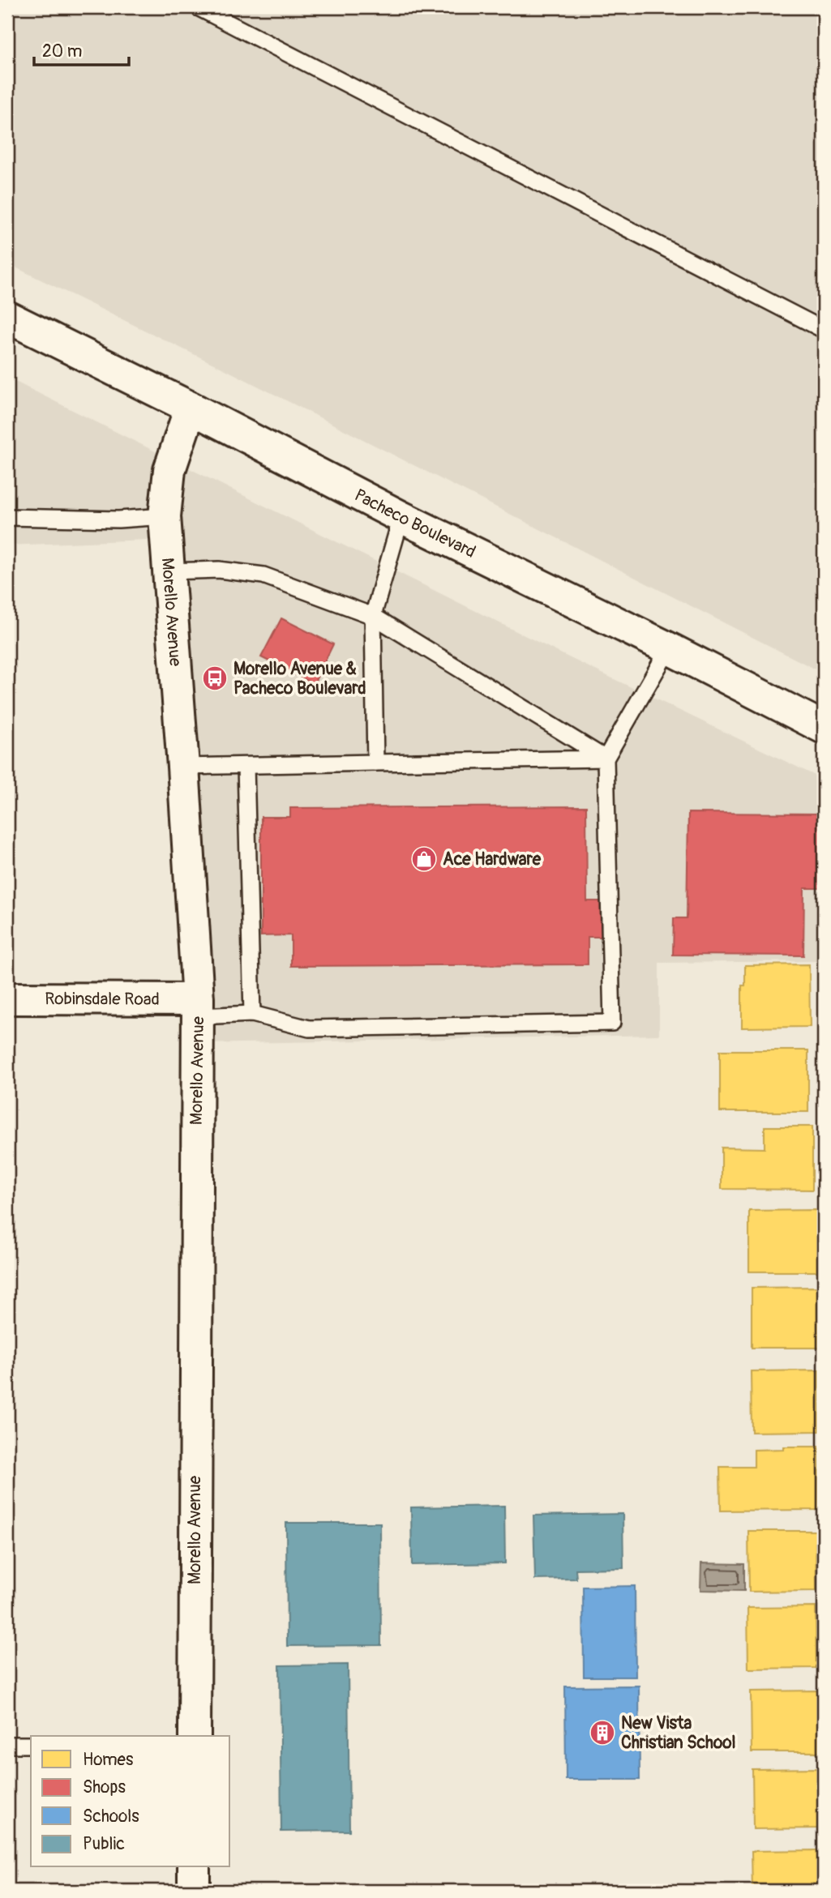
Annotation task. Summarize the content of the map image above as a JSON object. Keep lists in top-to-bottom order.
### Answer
{
  "streets": {
    "street": ["Pacheco Boulevard", "Morello Avenue", "Robinsdale Road"]
  },
  "crossings": [
    ["Pacheco Boulevard", "Morello Avenue"],
    ["Morello Avenue", "Robinsdale Road"]
  ],
  "places": {
    "bus stop": ["Morello Avenue & Pacheco Boulevard"],
    "shop": ["Ace Hardware"],
    "building": ["New Vista Christian School"]
  },
  "legend": [
    "Homes",
    "Shops",
    "Schools",
    "Public"
  ],
  "scale_bar": "20 m"
}
